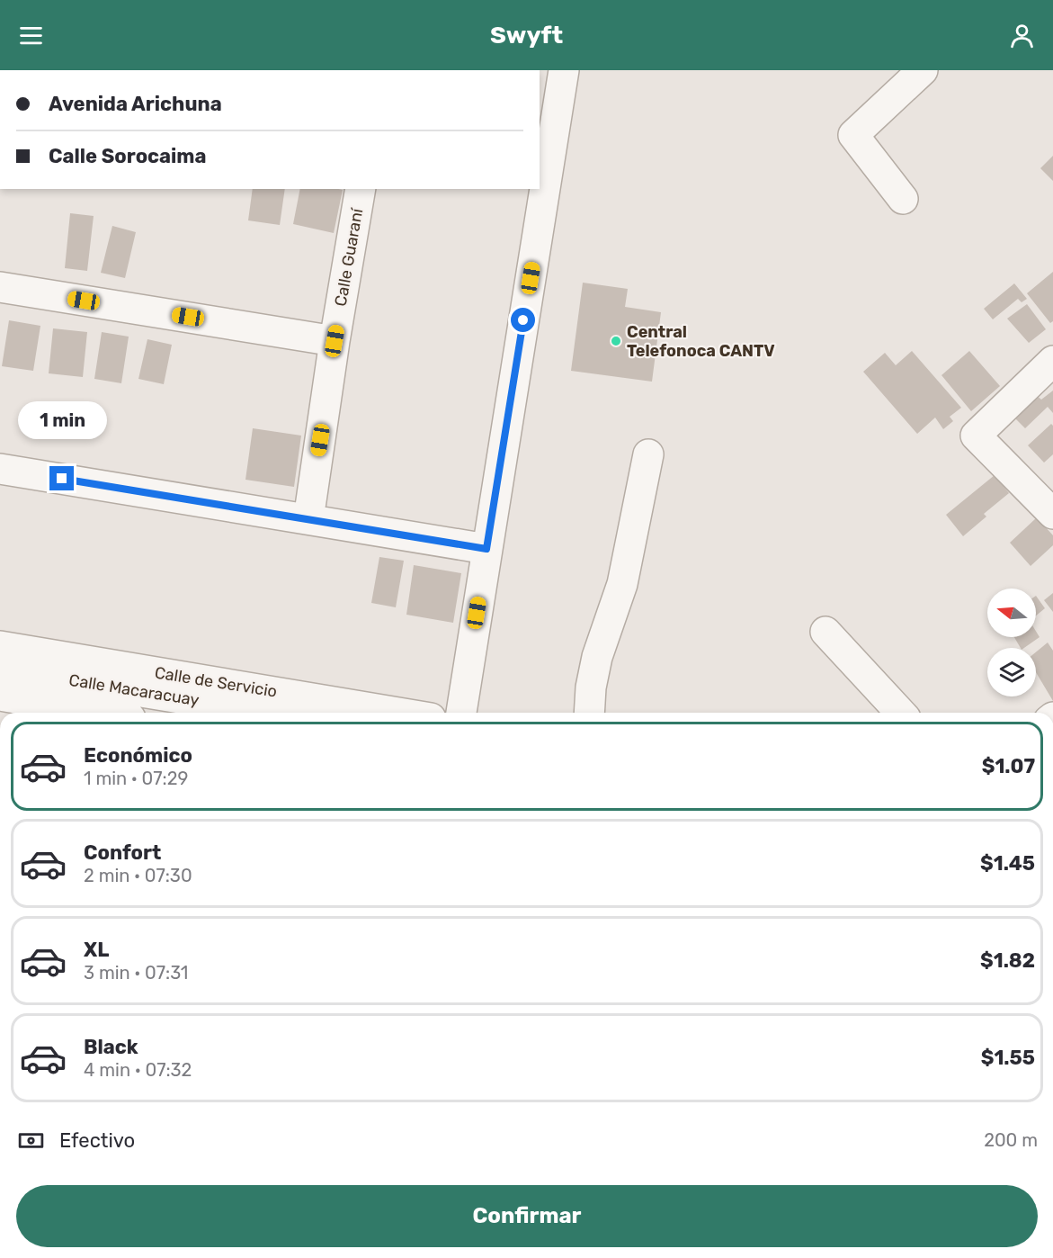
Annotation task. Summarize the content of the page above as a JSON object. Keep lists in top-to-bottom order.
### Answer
{
  "streets": {
    "street": ["Calle Guaraní", "Calle de Servicio", "Calle Macaracuay"]
  },
  "places": ["Central Telefonoca CANTV"],
  "north": "left",
  "page": {
    "header": "Swyft",
    "banner": ["Avenida Arichuna", "Calle Sorocaima"],
    "bubble": "1 min",
    "list": [
      {
        "name": "Económico",
        "note": "1 min · 07:29",
        "value": "$1.07"
      },
      {
        "name": "Confort",
        "note": "2 min · 07:30",
        "value": "$1.45"
      },
      {
        "name": "XL",
        "note": "3 min · 07:31",
        "value": "$1.82"
      },
      {
        "name": "Black",
        "note": "4 min · 07:32",
        "value": "$1.55"
      }
    ],
    "pay": ["Efectivo", "200 m"],
    "buttons": "Confirmar"
  }
}
